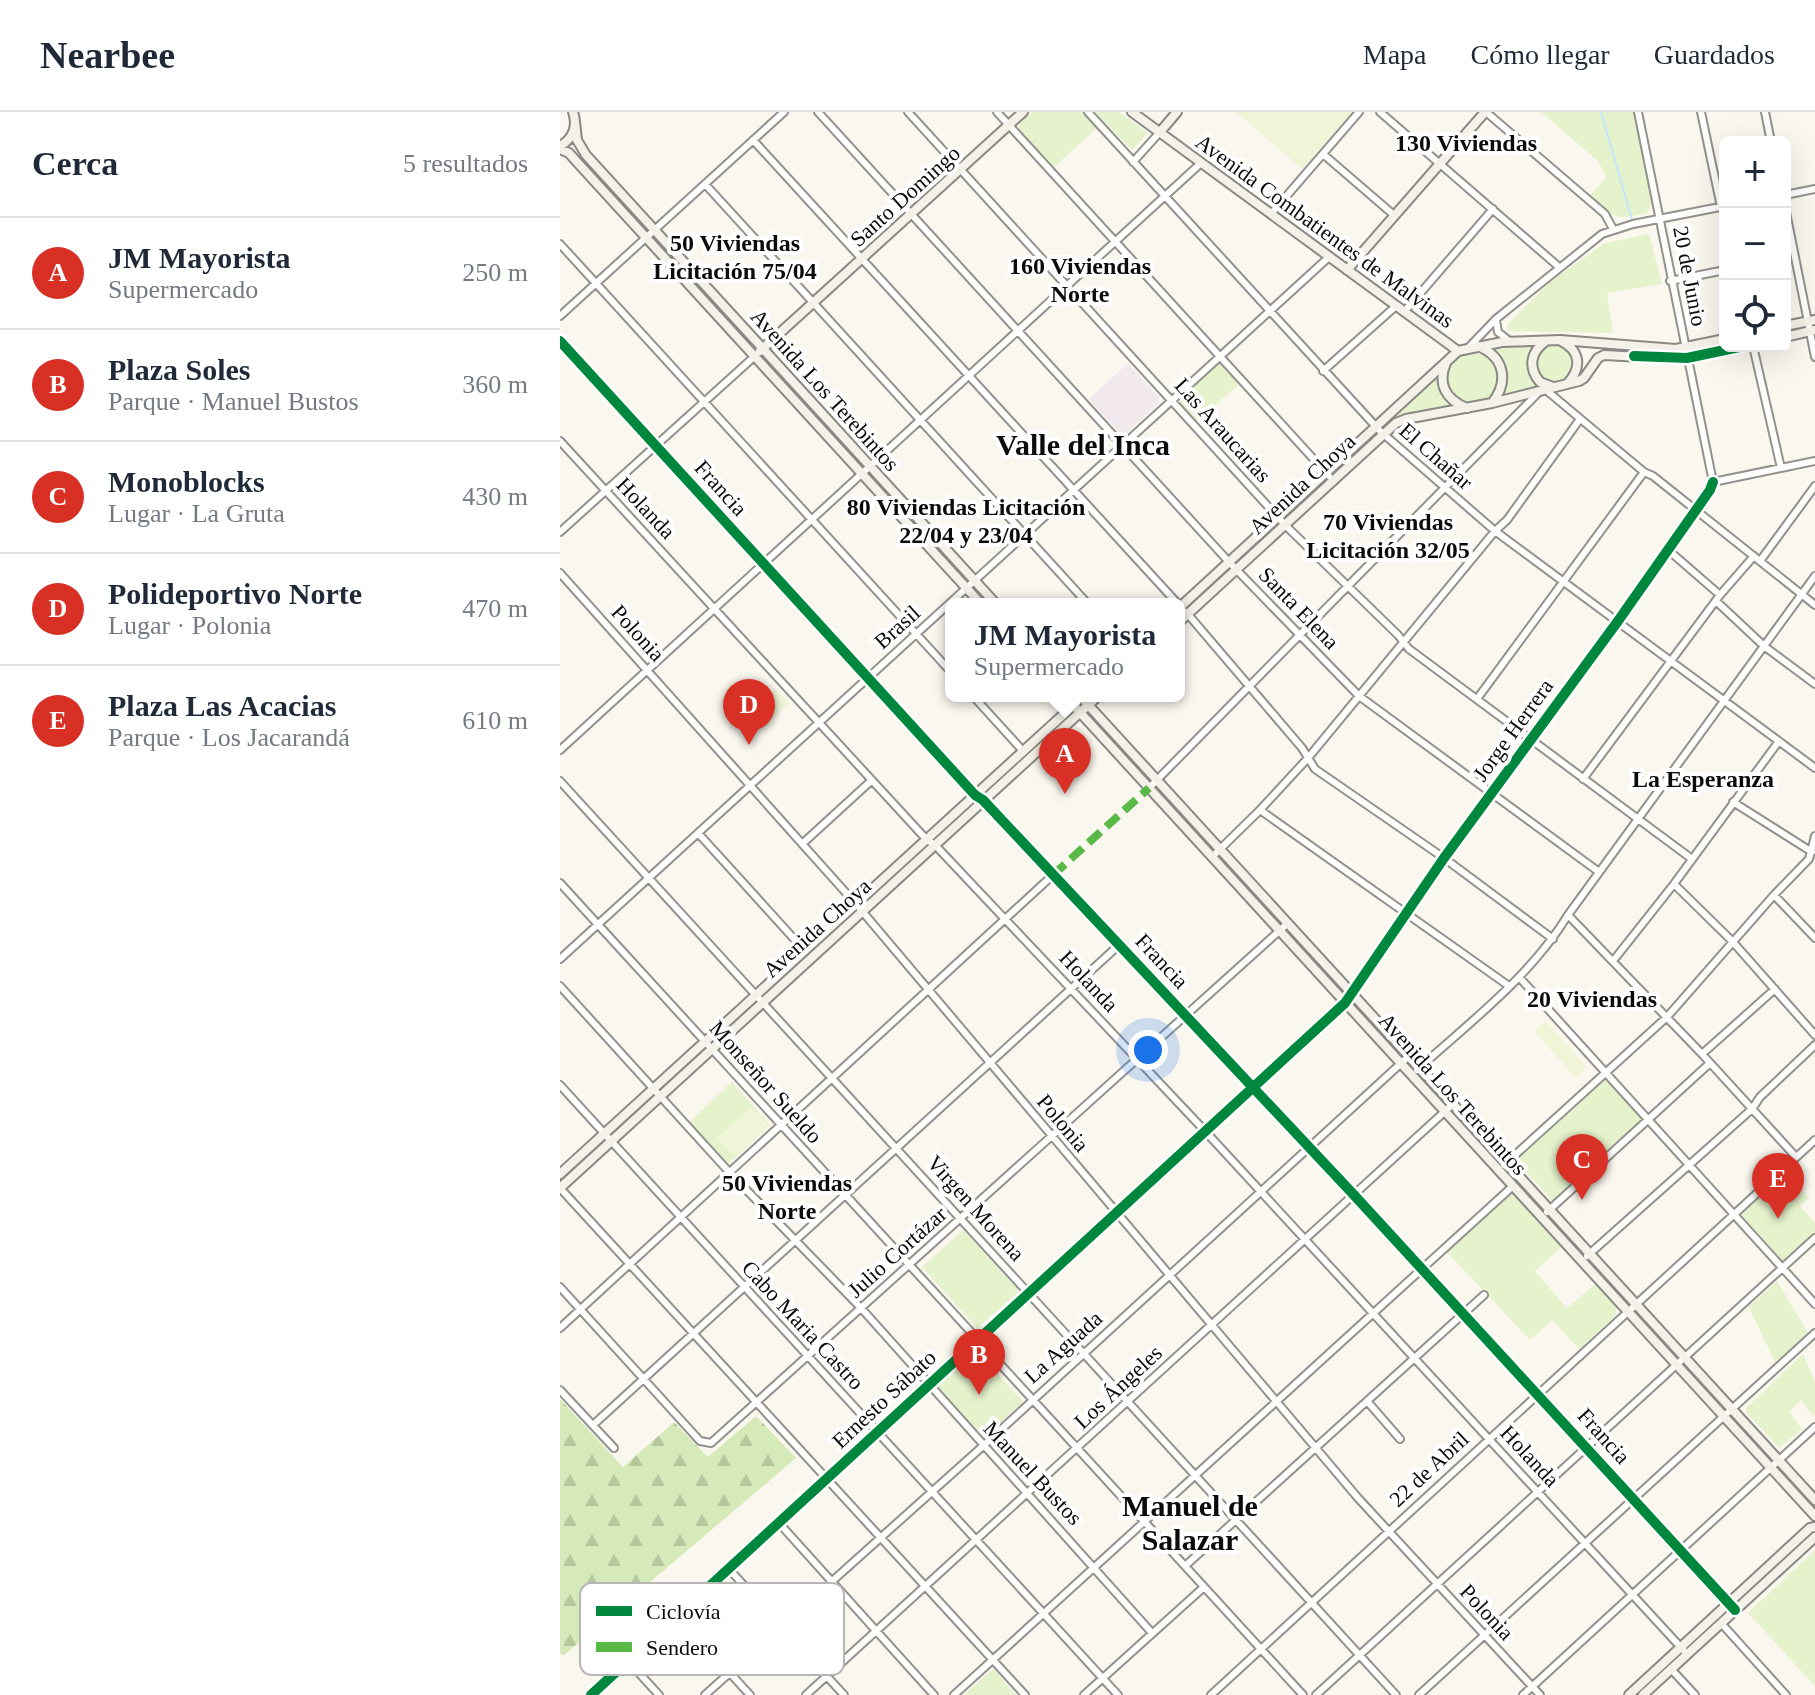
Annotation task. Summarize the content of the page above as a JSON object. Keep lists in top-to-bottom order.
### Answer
{
  "streets": {
    "main road": [
      "Santo Domingo",
      "Avenida Combatientes de Malvinas",
      "Avenida Los Terebintos",
      "Avenida Choya"
    ],
    "street": [
      "20 de Junio",
      "Las Araucarias",
      "El Chañar",
      "Francia",
      "Holanda",
      "Santa Elena",
      "Brasil",
      "Polonia",
      "Jorge Herrera",
      "Monseñor Sueldo",
      "Virgen Morena",
      "Julio Cortázar",
      "Cabo Maria Castro",
      "La Aguada",
      "Los Ángeles",
      "Ernesto Sábato",
      "22 de Abril",
      "Manuel Bustos"
    ]
  },
  "crossings": [
    ["Santo Domingo", "Avenida Los Terebintos"],
    ["Santo Domingo", "Las Araucarias"],
    ["Santo Domingo", "Francia"],
    ["Santo Domingo", "Holanda"],
    ["Santo Domingo", "Santa Elena"],
    ["Avenida Combatientes de Malvinas", "Avenida Choya"],
    ["Avenida Combatientes de Malvinas", "Brasil"],
    ["20 de Junio", "Jorge Herrera"],
    ["Avenida Los Terebintos", "Avenida Choya"],
    ["Avenida Los Terebintos", "Brasil"],
    ["Avenida Los Terebintos", "Jorge Herrera"],
    ["Avenida Los Terebintos", "Julio Cortázar"],
    ["Avenida Los Terebintos", "La Aguada"],
    ["Avenida Los Terebintos", "Los Ángeles"],
    ["Avenida Los Terebintos", "Ernesto Sábato"],
    ["Avenida Los Terebintos", "22 de Abril"],
    ["Las Araucarias", "Avenida Choya"],
    ["Las Araucarias", "Brasil"],
    ["Las Araucarias", "Jorge Herrera"],
    ["El Chañar", "Avenida Choya"],
    ["El Chañar", "Brasil"],
    ["El Chañar", "Jorge Herrera"],
    ["Avenida Choya", "Francia"],
    ["Avenida Choya", "Holanda"],
    ["Avenida Choya", "Santa Elena"],
    ["Avenida Choya", "Polonia"],
    ["Avenida Choya", "Monseñor Sueldo"],
    ["Avenida Choya", "Virgen Morena"],
    ["Avenida Choya", "Cabo Maria Castro"],
    ["Avenida Choya", "Manuel Bustos"],
    ["Francia", "Brasil"],
    ["Francia", "Julio Cortázar"],
    ["Francia", "La Aguada"],
    ["Francia", "Los Ángeles"],
    ["Francia", "Ernesto Sábato"],
    ["Francia", "22 de Abril"],
    ["Holanda", "Brasil"],
    ["Holanda", "Julio Cortázar"],
    ["Holanda", "La Aguada"],
    ["Holanda", "Los Ángeles"],
    ["Holanda", "Ernesto Sábato"],
    ["Holanda", "22 de Abril"],
    ["Santa Elena", "Brasil"],
    ["Santa Elena", "Jorge Herrera"],
    ["Brasil", "Polonia"],
    ["Brasil", "Monseñor Sueldo"],
    ["Brasil", "Virgen Morena"],
    ["Polonia", "Julio Cortázar"],
    ["Polonia", "La Aguada"],
    ["Polonia", "Los Ángeles"],
    ["Polonia", "Ernesto Sábato"],
    ["Polonia", "22 de Abril"],
    ["Jorge Herrera", "Ernesto Sábato"],
    ["Monseñor Sueldo", "Julio Cortázar"],
    ["Monseñor Sueldo", "La Aguada"],
    ["Monseñor Sueldo", "Los Ángeles"],
    ["Monseñor Sueldo", "Ernesto Sábato"],
    ["Monseñor Sueldo", "22 de Abril"],
    ["Virgen Morena", "Julio Cortázar"],
    ["Virgen Morena", "La Aguada"],
    ["Virgen Morena", "Los Ángeles"],
    ["Virgen Morena", "Ernesto Sábato"],
    ["Virgen Morena", "22 de Abril"],
    ["Julio Cortázar", "Cabo Maria Castro"],
    ["Julio Cortázar", "Manuel Bustos"],
    ["Cabo Maria Castro", "La Aguada"],
    ["Cabo Maria Castro", "Los Ángeles"],
    ["Cabo Maria Castro", "Ernesto Sábato"],
    ["La Aguada", "Manuel Bustos"],
    ["Los Ángeles", "Manuel Bustos"],
    ["Ernesto Sábato", "Manuel Bustos"]
  ],
  "districts": [
    "130 Viviendas",
    "50 Viviendas Licitación 75/04",
    "160 Viviendas Norte",
    "Valle del Inca",
    "80 Viviendas Licitación 22/04 y 23/04",
    "70 Viviendas Licitación 32/05",
    "La Esperanza",
    "20 Viviendas",
    "50 Viviendas Norte",
    "Manuel de Salazar"
  ],
  "legend": ["Ciclovía", "Sendero"],
  "page": {
    "header": "Nearbee",
    "nav": ["Mapa", "Cómo llegar", "Guardados"],
    "heading": ["Cerca", "5 resultados"],
    "map_buttons": ["+", "−"],
    "list": [
      {
        "mark": "A",
        "name": "JM Mayorista",
        "note": "Supermercado",
        "value": "250 m"
      },
      {
        "mark": "B",
        "name": "Plaza Soles",
        "note": "Parque · Manuel Bustos",
        "value": "360 m"
      },
      {
        "mark": "C",
        "name": "Monoblocks",
        "note": "Lugar · La Gruta",
        "value": "430 m"
      },
      {
        "mark": "D",
        "name": "Polideportivo Norte",
        "note": "Lugar · Polonia",
        "value": "470 m"
      },
      {
        "mark": "E",
        "name": "Plaza Las Acacias",
        "note": "Parque · Los Jacarandá",
        "value": "610 m"
      }
    ],
    "popup": ["JM Mayorista", "Supermercado"],
    "pins": [
      "D",
      "A",
      "C",
      "E",
      "B"
    ]
  }
}
